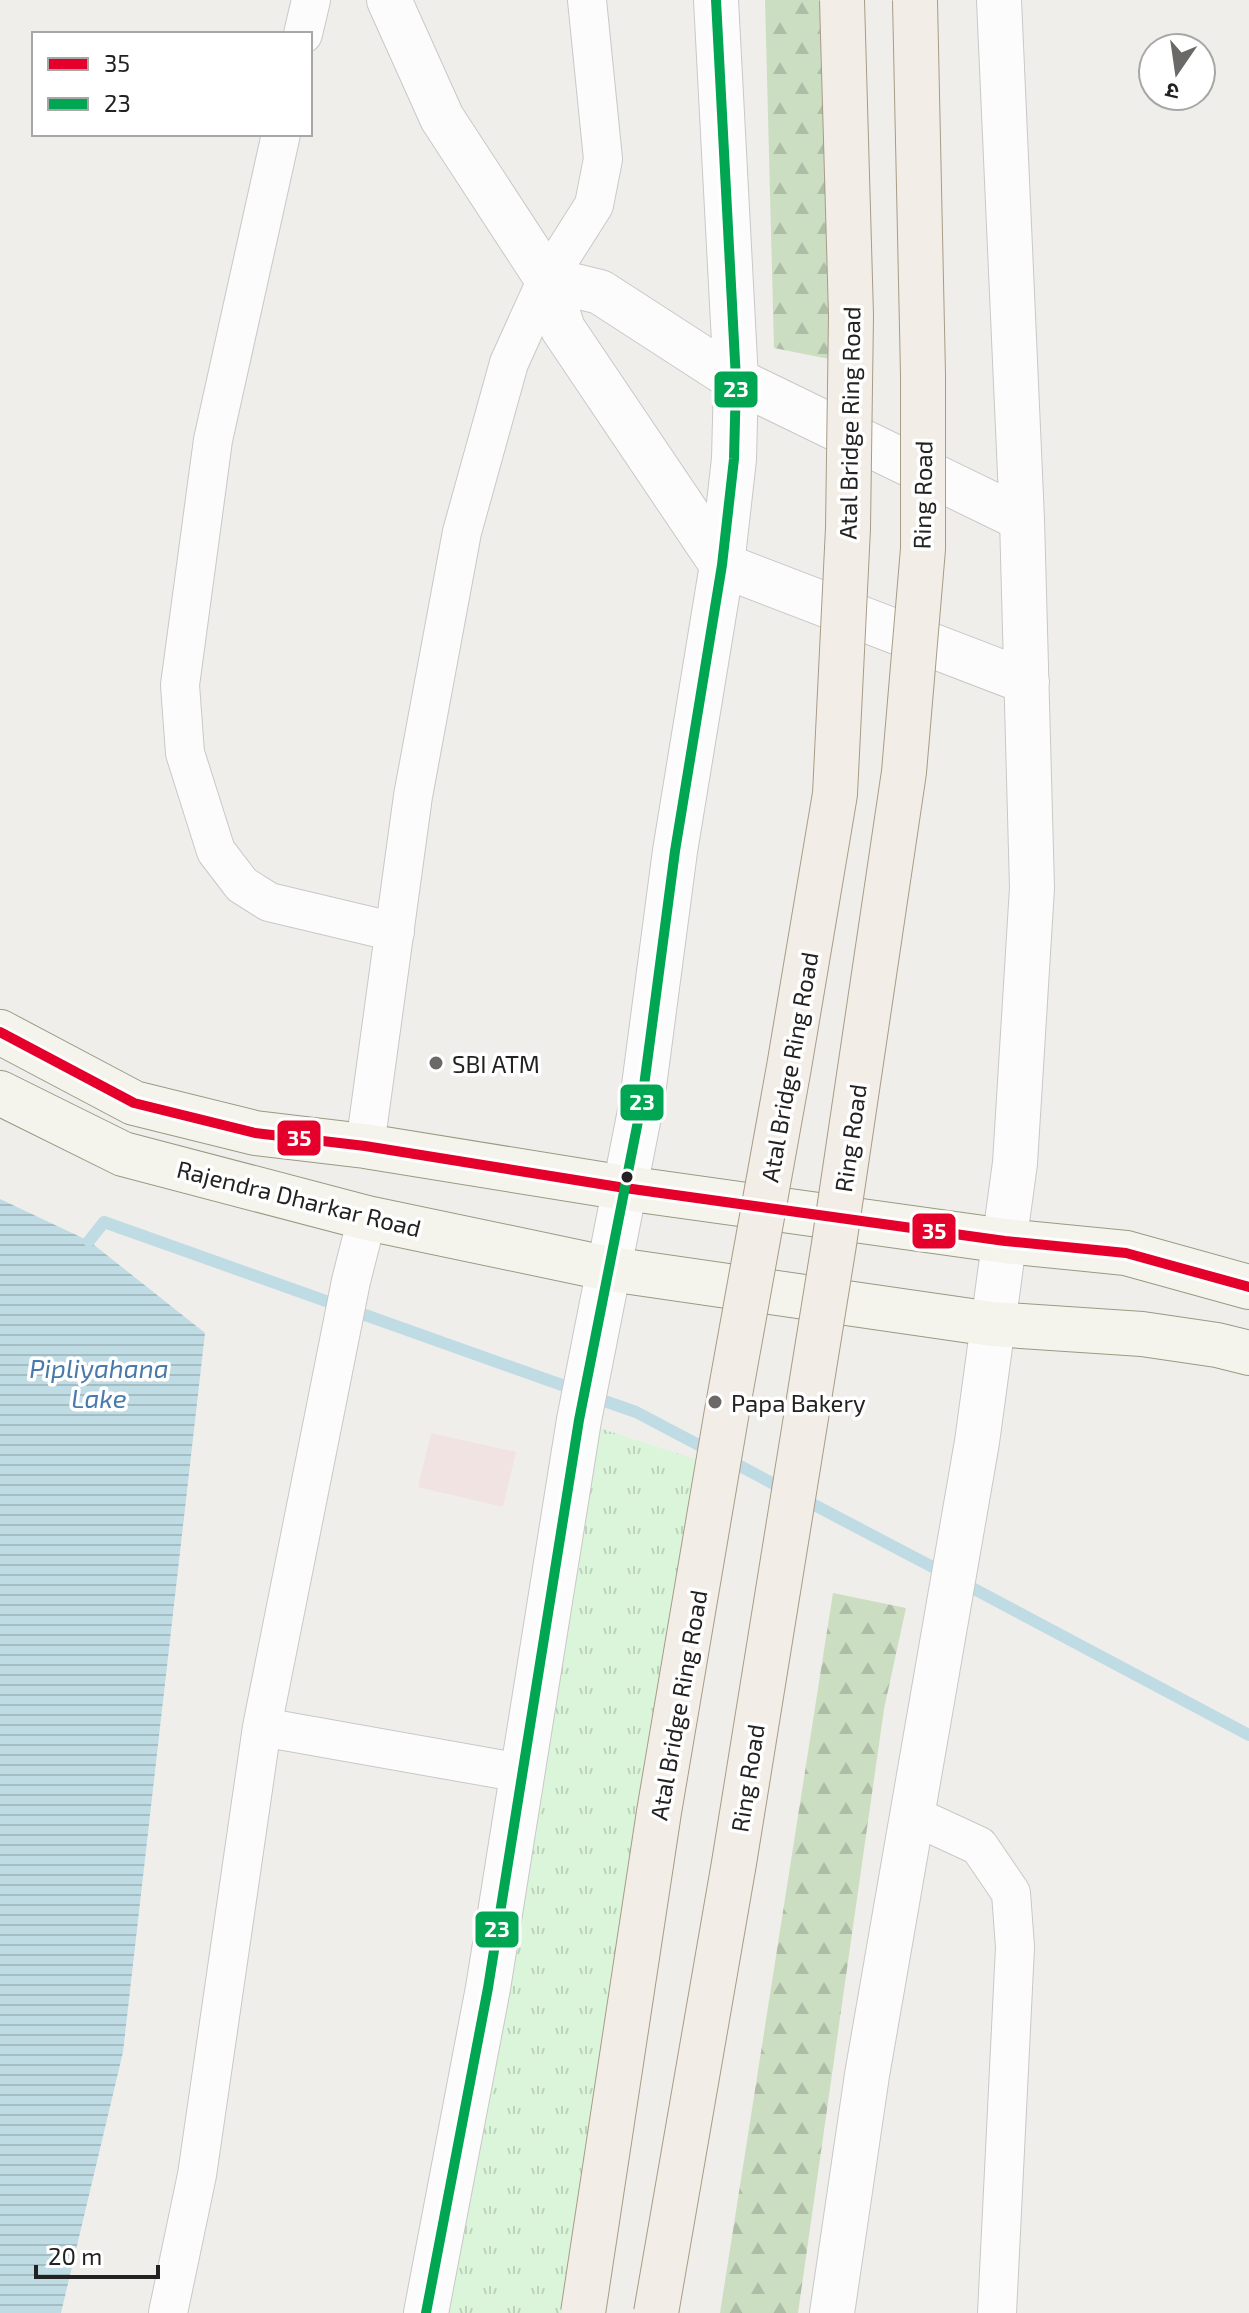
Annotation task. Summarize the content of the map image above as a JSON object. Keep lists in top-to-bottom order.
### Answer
{
  "streets": {
    "main road": ["Atal Bridge Ring Road", "Ring Road", "Rajendra Dharkar Road"]
  },
  "water": ["Pipliyahana Lake"],
  "places": ["SBI ATM", "Papa Bakery"],
  "lines": ["transit line 23", "transit line 35"],
  "legend": ["35", "23"],
  "scale_bar": "20 m",
  "north": "bottom"
}
